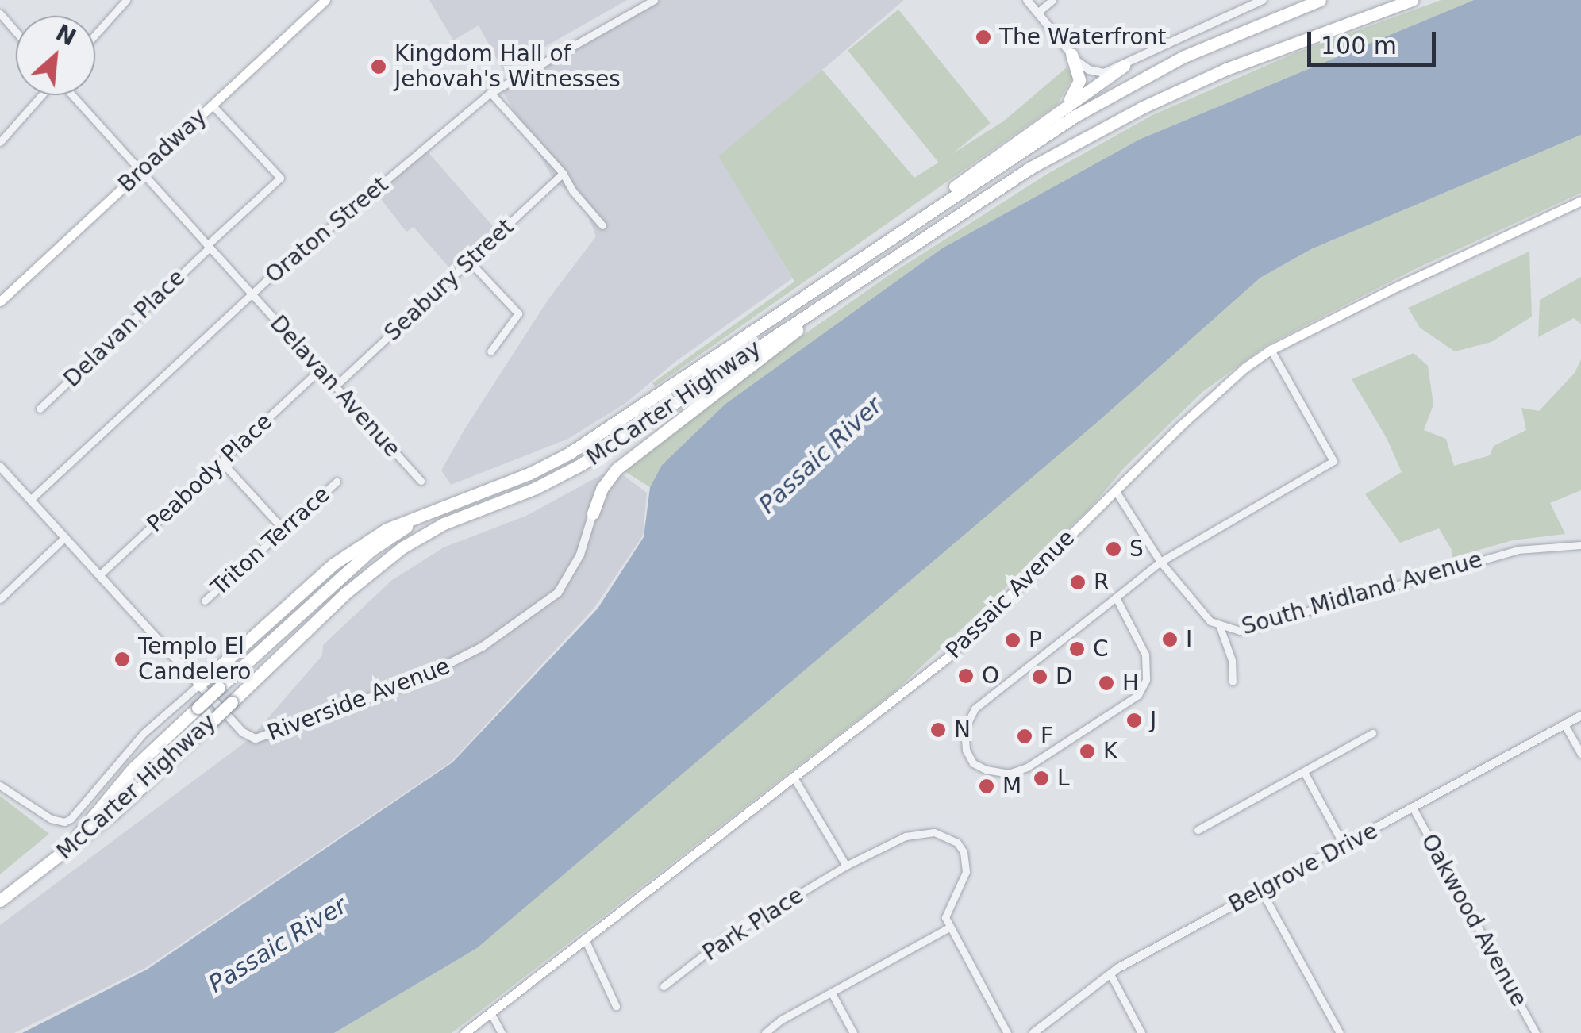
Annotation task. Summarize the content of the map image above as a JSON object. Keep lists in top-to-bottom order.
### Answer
{
  "streets": {
    "highway": ["McCarter Highway"],
    "main road": ["Broadway", "Passaic Avenue"],
    "street": [
      "Oraton Street",
      "Seabury Street",
      "Delavan Place",
      "Delavan Avenue",
      "Peabody Place",
      "Triton Terrace",
      "South Midland Avenue",
      "Riverside Avenue",
      "Belgrove Drive",
      "Oakwood Avenue",
      "Park Place"
    ]
  },
  "crossings": [
    ["Broadway", "Delavan Place"],
    ["Broadway", "Delavan Avenue"],
    ["Oraton Street", "Delavan Avenue"],
    ["Seabury Street", "Delavan Avenue"],
    ["Delavan Place", "Delavan Avenue"],
    ["Delavan Avenue", "Peabody Place"],
    ["South Midland Avenue", "Passaic Avenue"],
    ["Belgrove Drive", "Oakwood Avenue"]
  ],
  "water": ["Passaic River"],
  "places": [
    "The Waterfront",
    "Kingdom Hall of Jehovah's Witnesses",
    "S",
    "R",
    "I",
    "P",
    "C",
    "Templo El Candelero",
    "O",
    "D",
    "H",
    "J",
    "N",
    "F",
    "K",
    "L",
    "M"
  ],
  "scale_bar": "100 m",
  "north": "top right"
}
